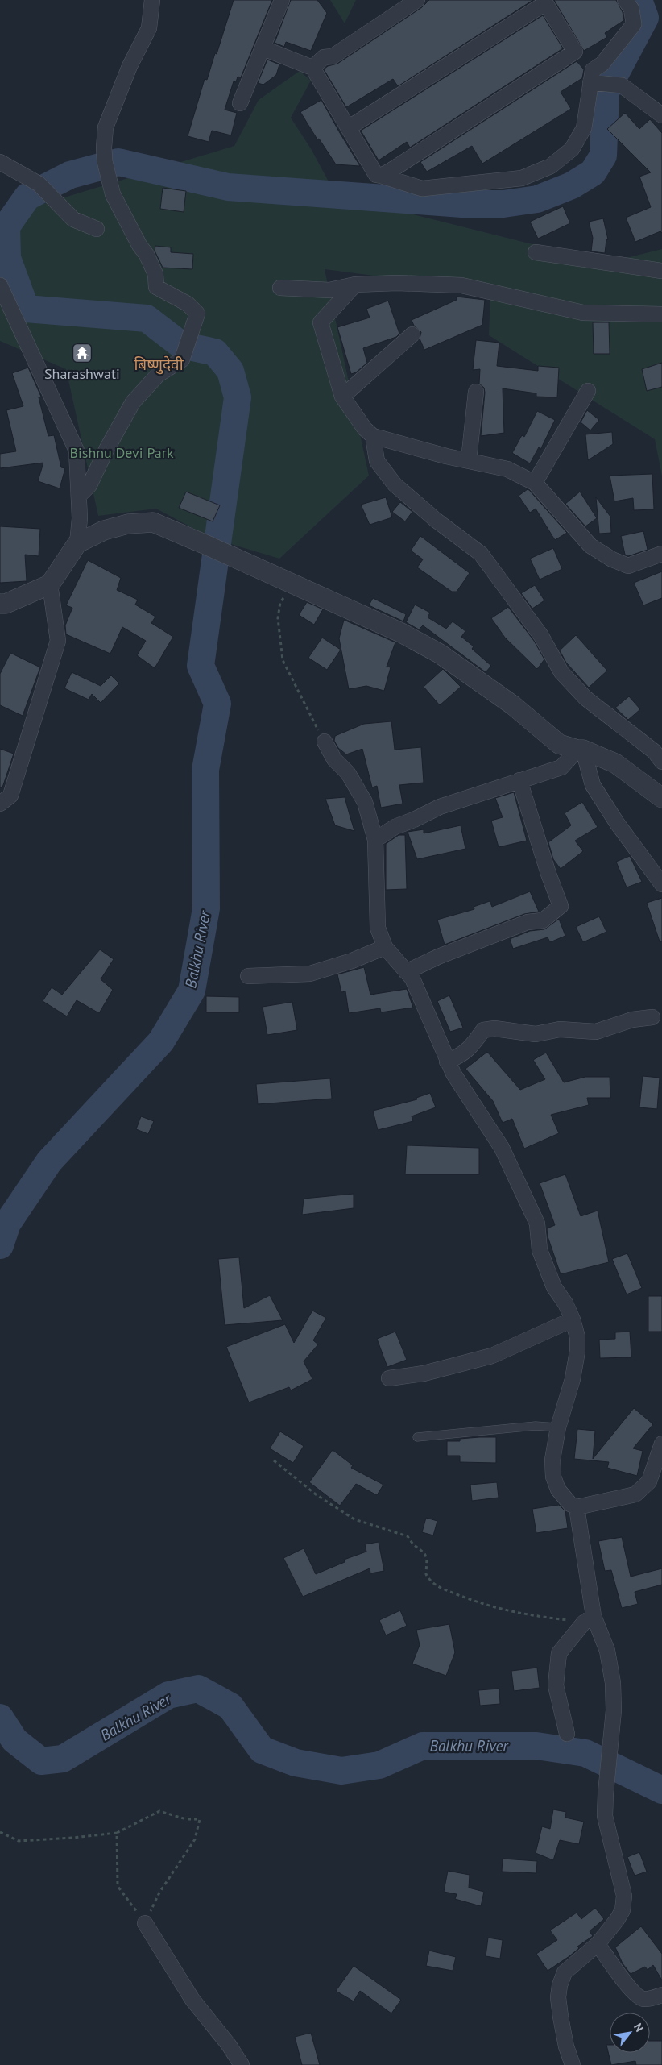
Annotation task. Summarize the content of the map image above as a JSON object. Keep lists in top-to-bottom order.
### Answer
{
  "districts": ["बिष्णुदेवी"],
  "water": ["Balkhu River"],
  "parks": ["Bishnu Devi Park"],
  "places": {
    "temple": ["Sharashwati"]
  },
  "north": "top right"
}
